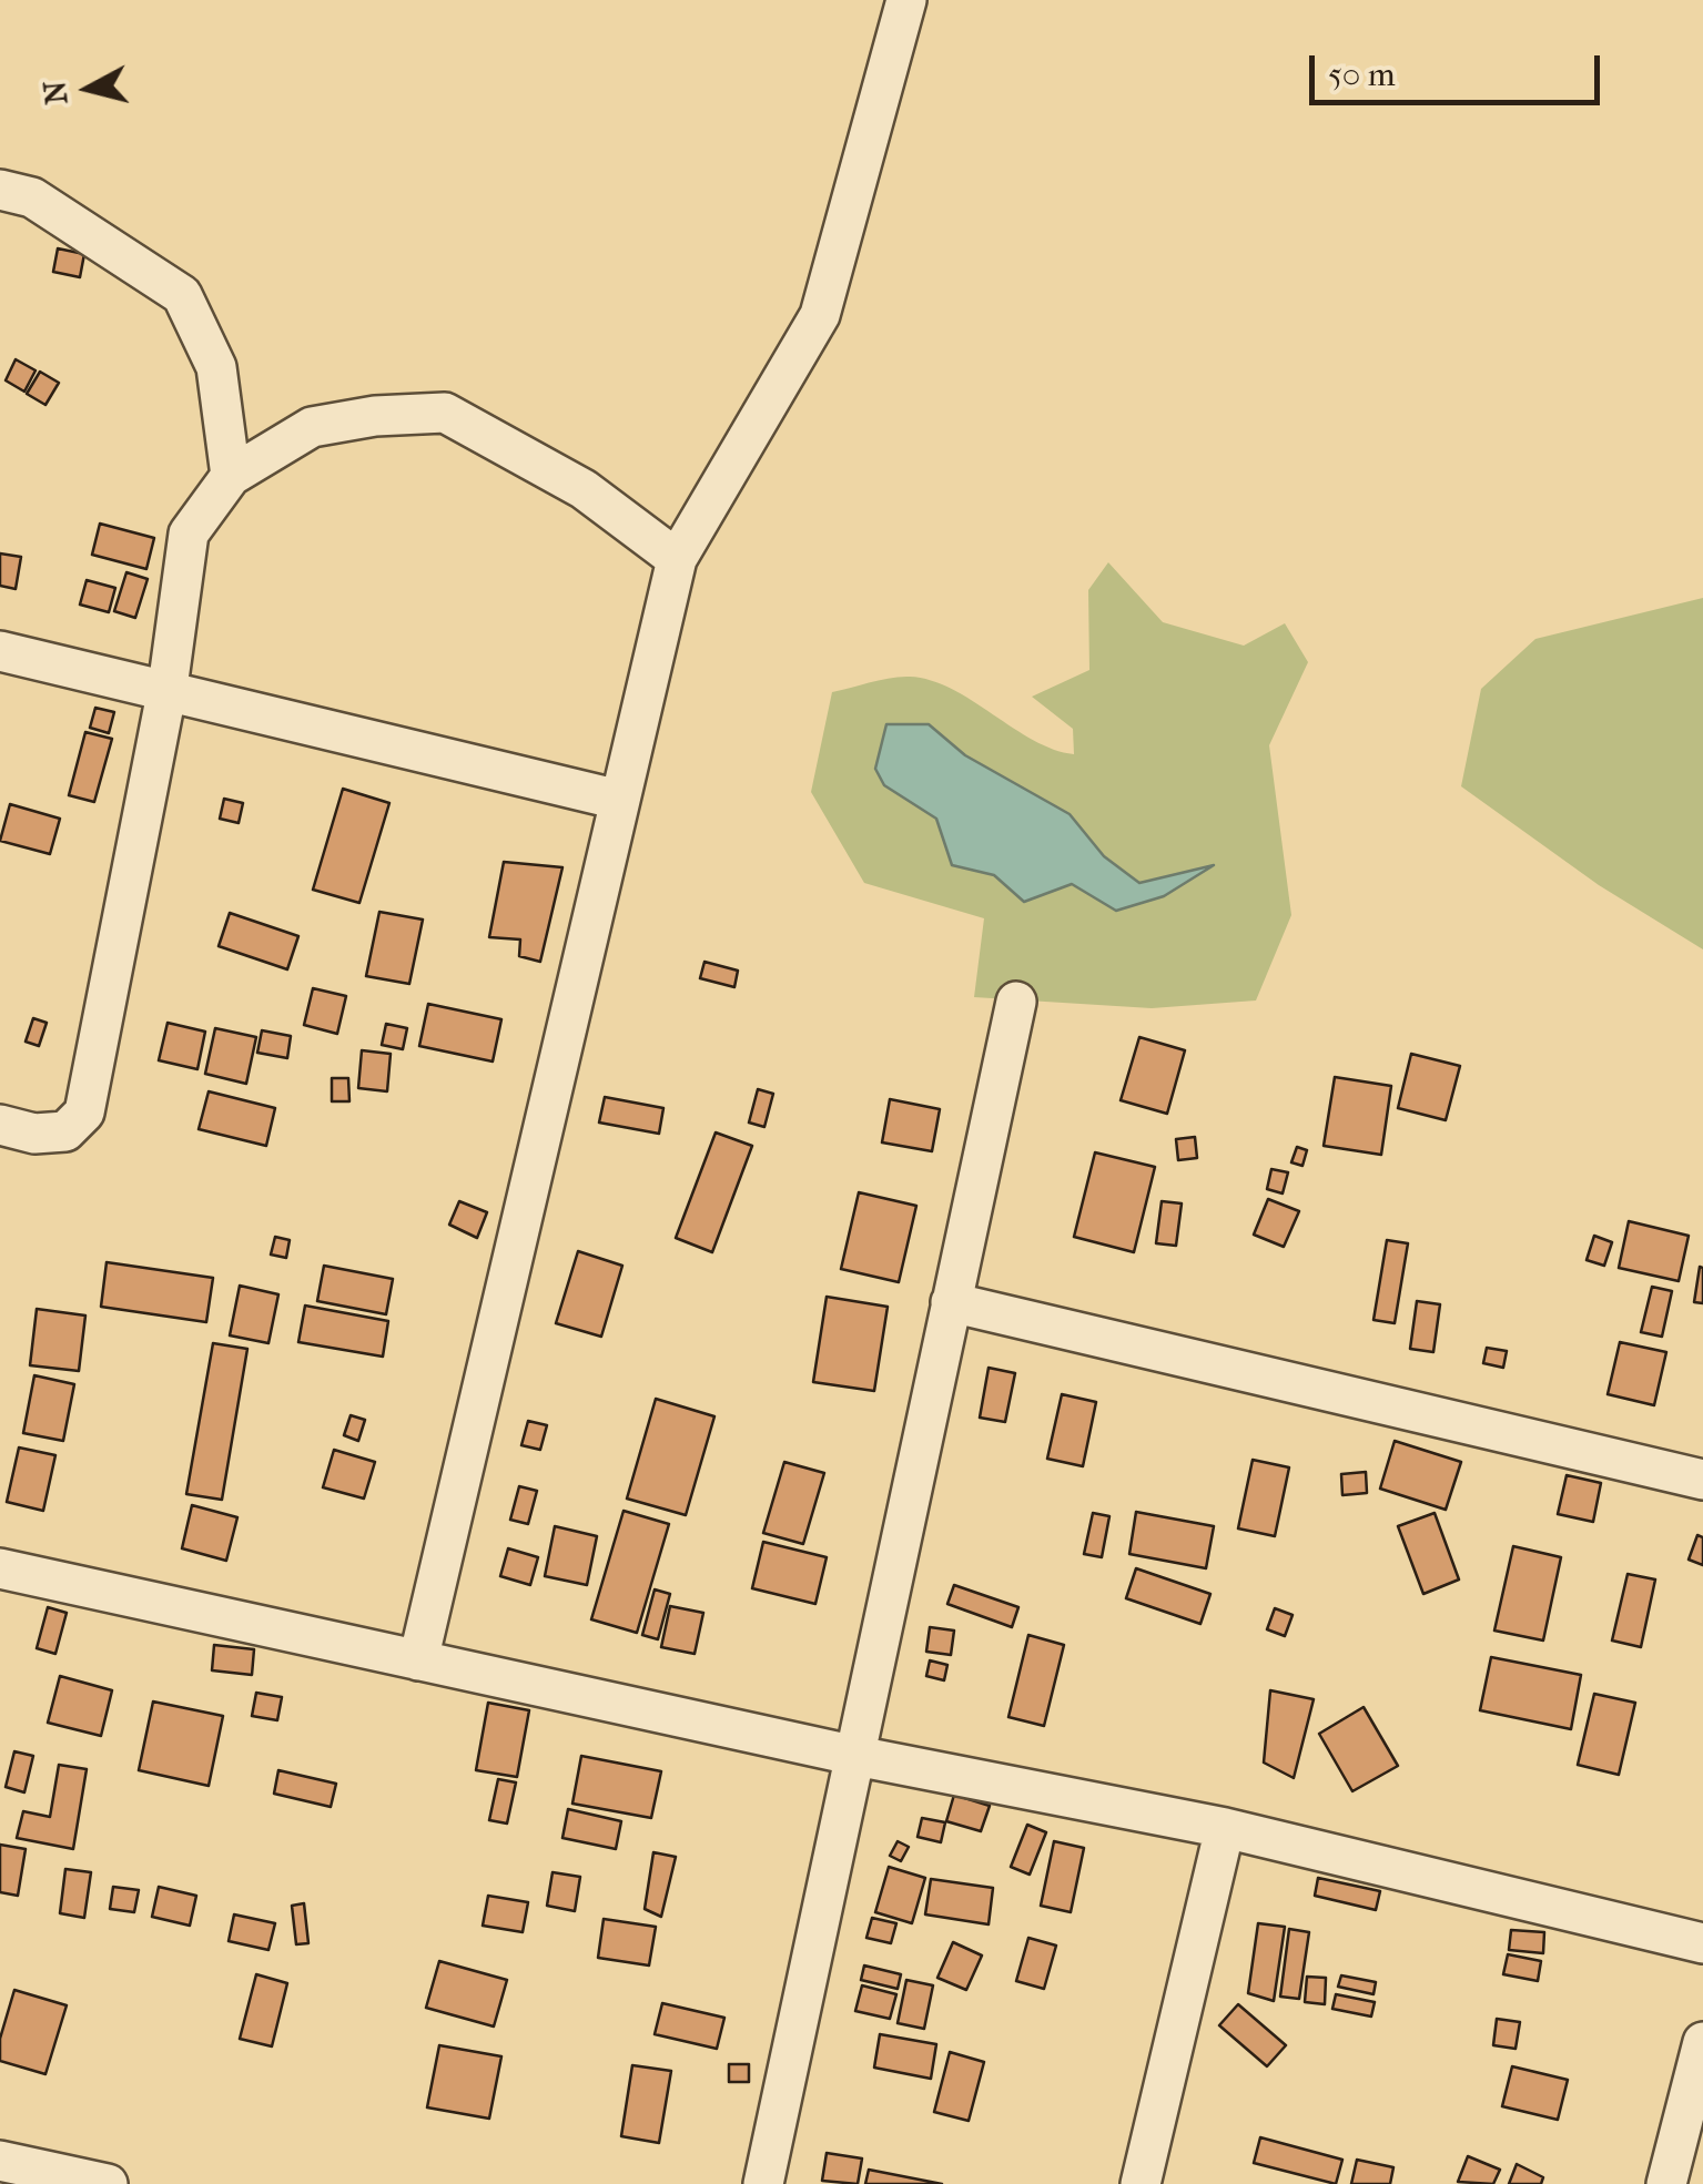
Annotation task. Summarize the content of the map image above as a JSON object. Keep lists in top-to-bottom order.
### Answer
{
  "scale_bar": "50 m",
  "north": "left"
}
